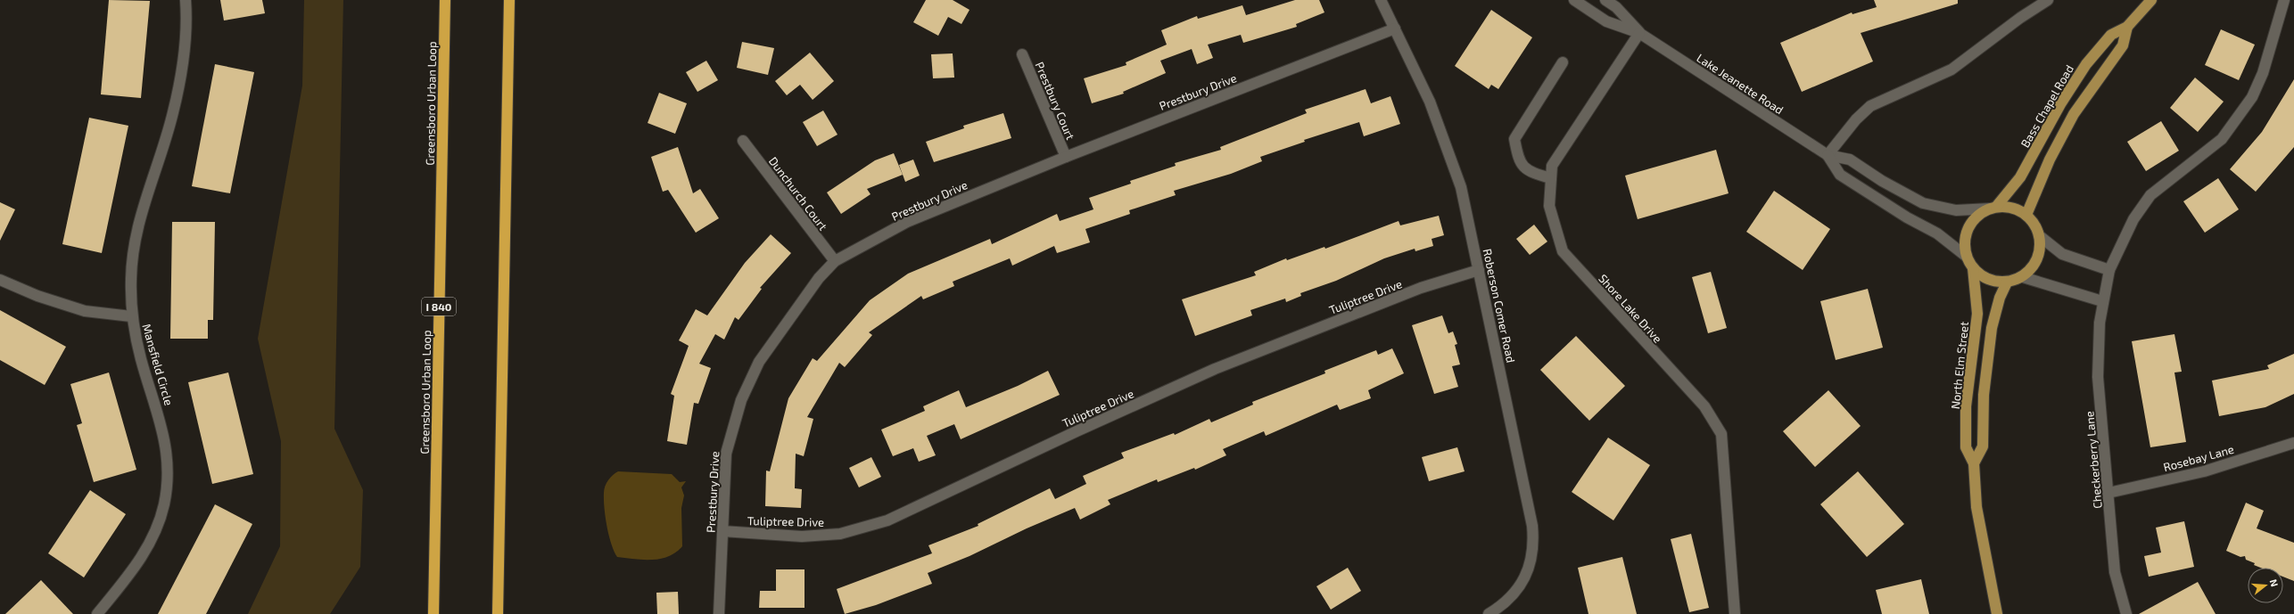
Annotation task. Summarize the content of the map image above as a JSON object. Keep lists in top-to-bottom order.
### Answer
{
  "streets": {
    "highway": ["Greensboro Urban Loop", "I 840"],
    "main road": ["Bass Chapel Road", "North Elm Street"],
    "street": [
      "Lake Jeanette Road",
      "Prestbury Drive",
      "Prestbury Court",
      "Dunchurch Court",
      "Tuliptree Drive",
      "Roberson Comer Road",
      "Shore Lake Drive",
      "Mansfield Circle",
      "Rosebay Lane",
      "Checkerberry Lane"
    ]
  },
  "crossings": [
    ["Lake Jeanette Road", "Bass Chapel Road"],
    ["Lake Jeanette Road", "Shore Lake Drive"],
    ["Lake Jeanette Road", "North Elm Street"],
    ["Prestbury Drive", "Prestbury Court"],
    ["Prestbury Drive", "Dunchurch Court"],
    ["Prestbury Drive", "Tuliptree Drive"],
    ["Prestbury Drive", "Roberson Comer Road"],
    ["Bass Chapel Road", "North Elm Street"],
    ["Tuliptree Drive", "Roberson Comer Road"],
    ["Rosebay Lane", "Checkerberry Lane"]
  ],
  "north": "right"
}
